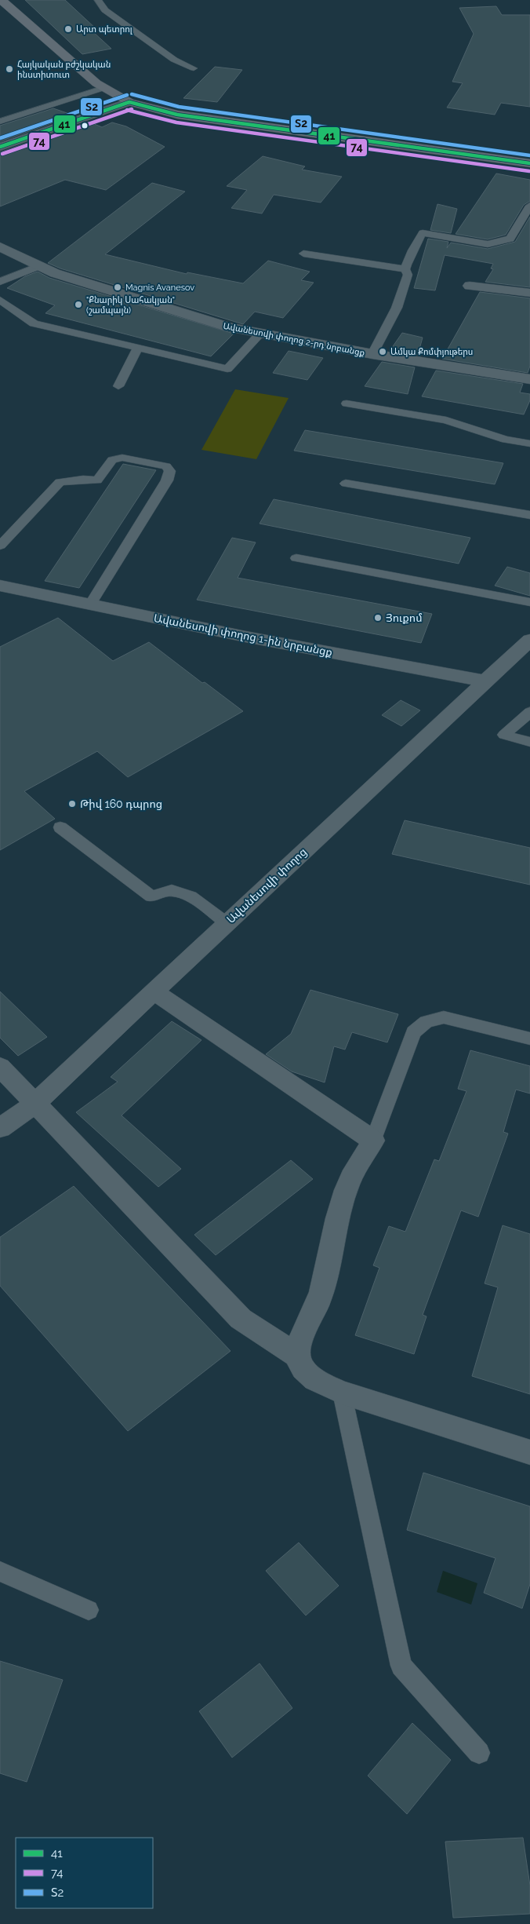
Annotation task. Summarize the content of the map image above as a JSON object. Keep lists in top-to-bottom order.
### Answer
{
  "streets": {
    "street": ["Ավանեսովի փողոց 2-րդ նրբանցք", "Ավանեսովի փողոց 1-ին նրբանցք", "Ավանեսովի փողոց"]
  },
  "crossings": [
    ["Ավանեսովի փողոց 1-ին նրբանցք", "Ավանեսովի փողոց"]
  ],
  "places": [
    "Արտ պետրոլ",
    "Հայկական բժշկական ինստիտուտ",
    "Magnis Avanesov",
    "\"Քնարիկ Սահակյան\" (շամպայն)",
    "Ամկա Քոմփյութերս",
    "Յուքոմ",
    "Թիվ 160 դպրոց"
  ],
  "lines": ["transit line Տ2", "transit line 41", "transit line 74"],
  "legend": ["41", "74", "Տ2"]
}
